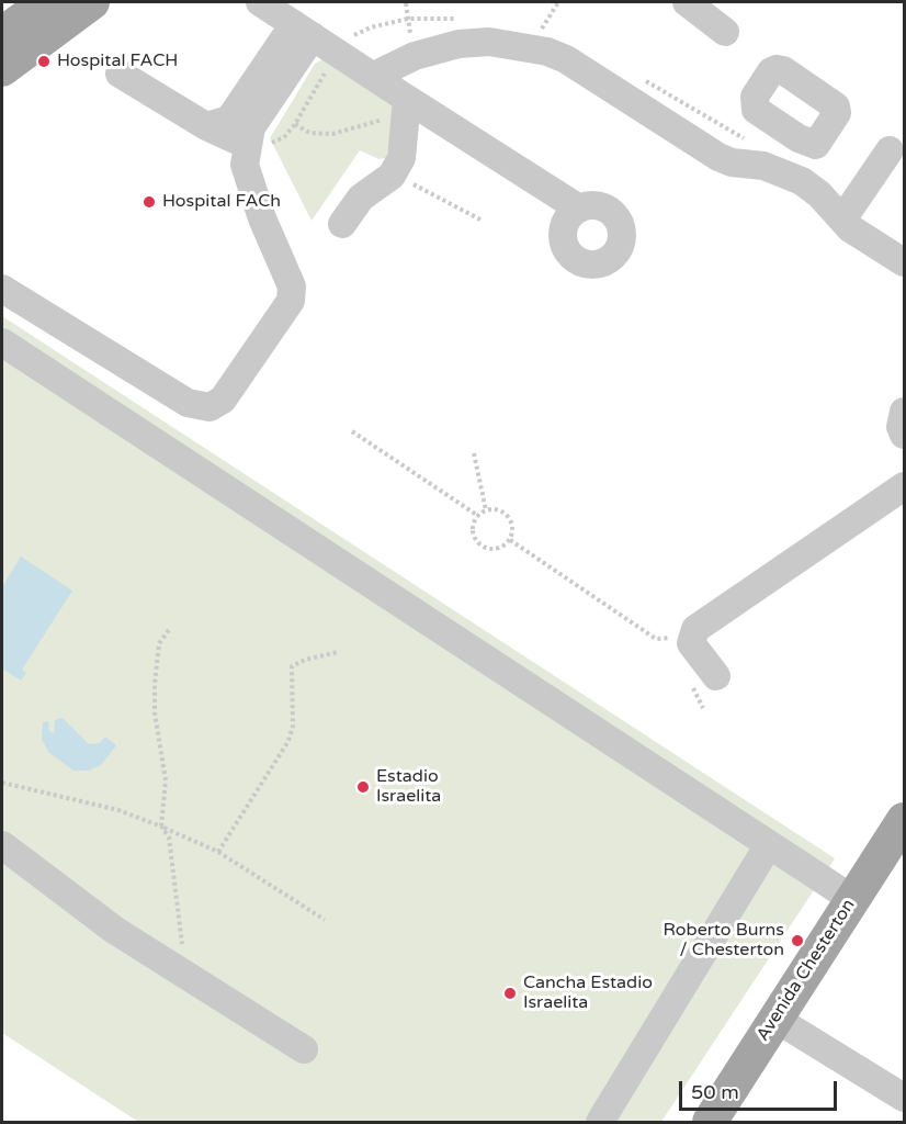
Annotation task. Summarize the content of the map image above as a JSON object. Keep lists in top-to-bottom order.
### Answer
{
  "streets": {
    "main road": ["Avenida Chesterton"]
  },
  "places": [
    "Hospital FACH",
    "Hospital FACh",
    "Estadio Israelita",
    "Roberto Burns / Chesterton",
    "Cancha Estadio Israelita"
  ],
  "scale_bar": "50 m"
}
